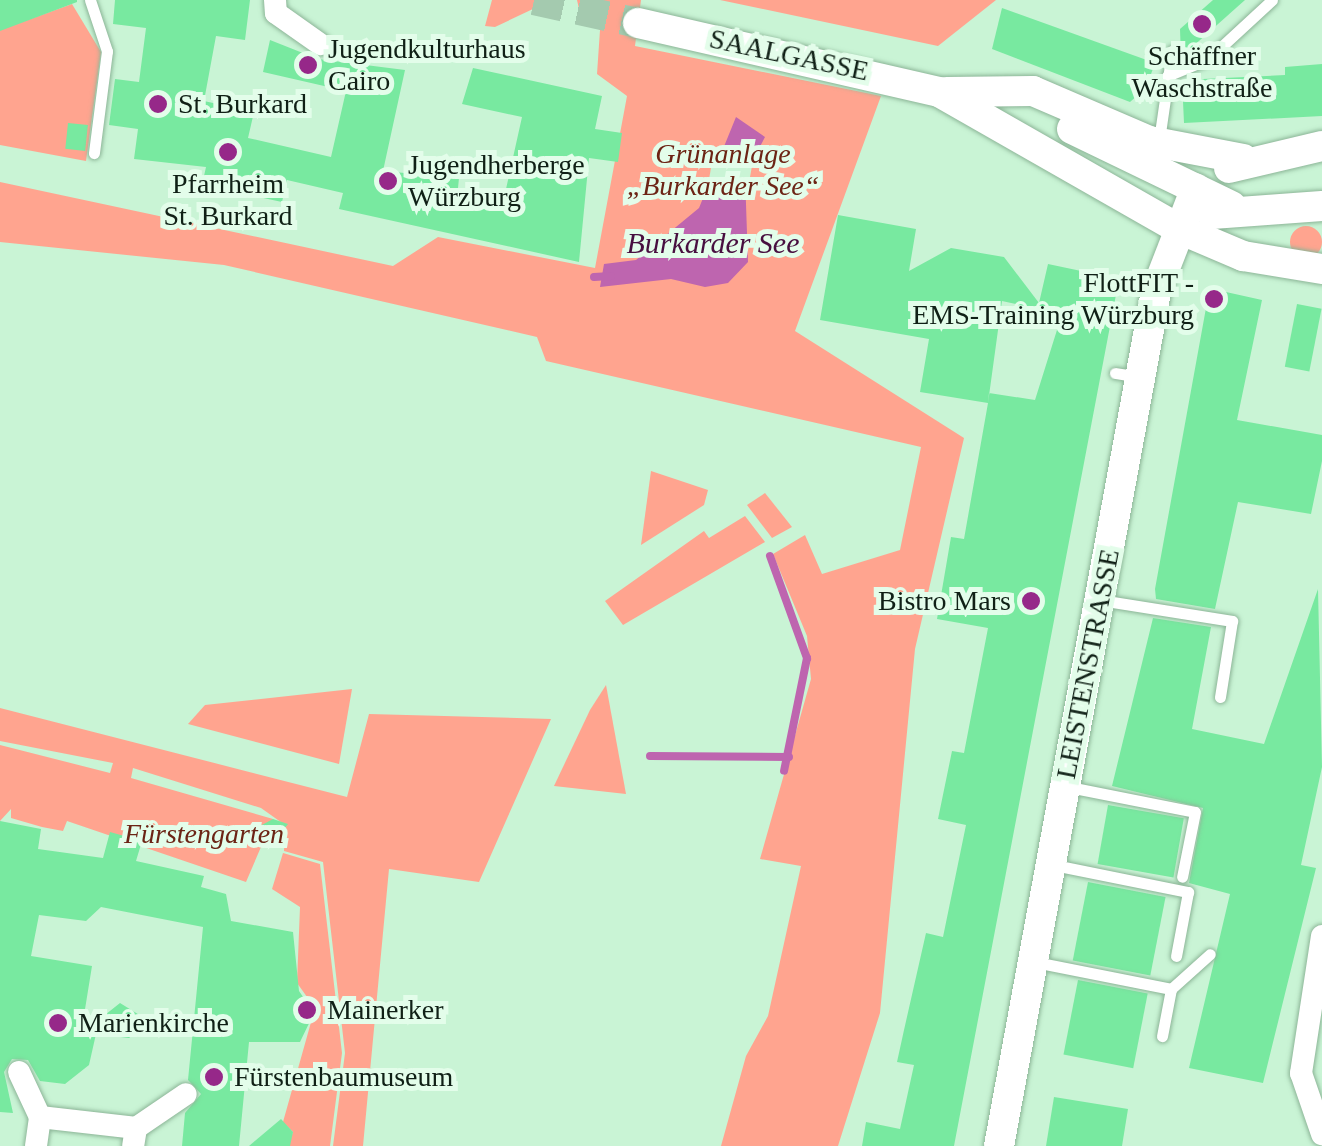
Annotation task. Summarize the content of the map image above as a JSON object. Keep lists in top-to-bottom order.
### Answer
{
  "streets": {
    "main road": ["SAALGASSE", "LEISTENSTRASSE"]
  },
  "water": ["Burkarder See"],
  "parks": ["Grünanlage „Burkarder See“", "Fürstengarten"],
  "places": [
    "Schäffner Waschstraße",
    "Jugendkulturhaus Cairo",
    "St. Burkard",
    "Pfarrheim St. Burkard",
    "Jugendherberge Würzburg",
    "FlottFIT - EMS-Training Würzburg",
    "Bistro Mars",
    "Mainerker",
    "Marienkirche",
    "Fürstenbaumuseum"
  ]
}
